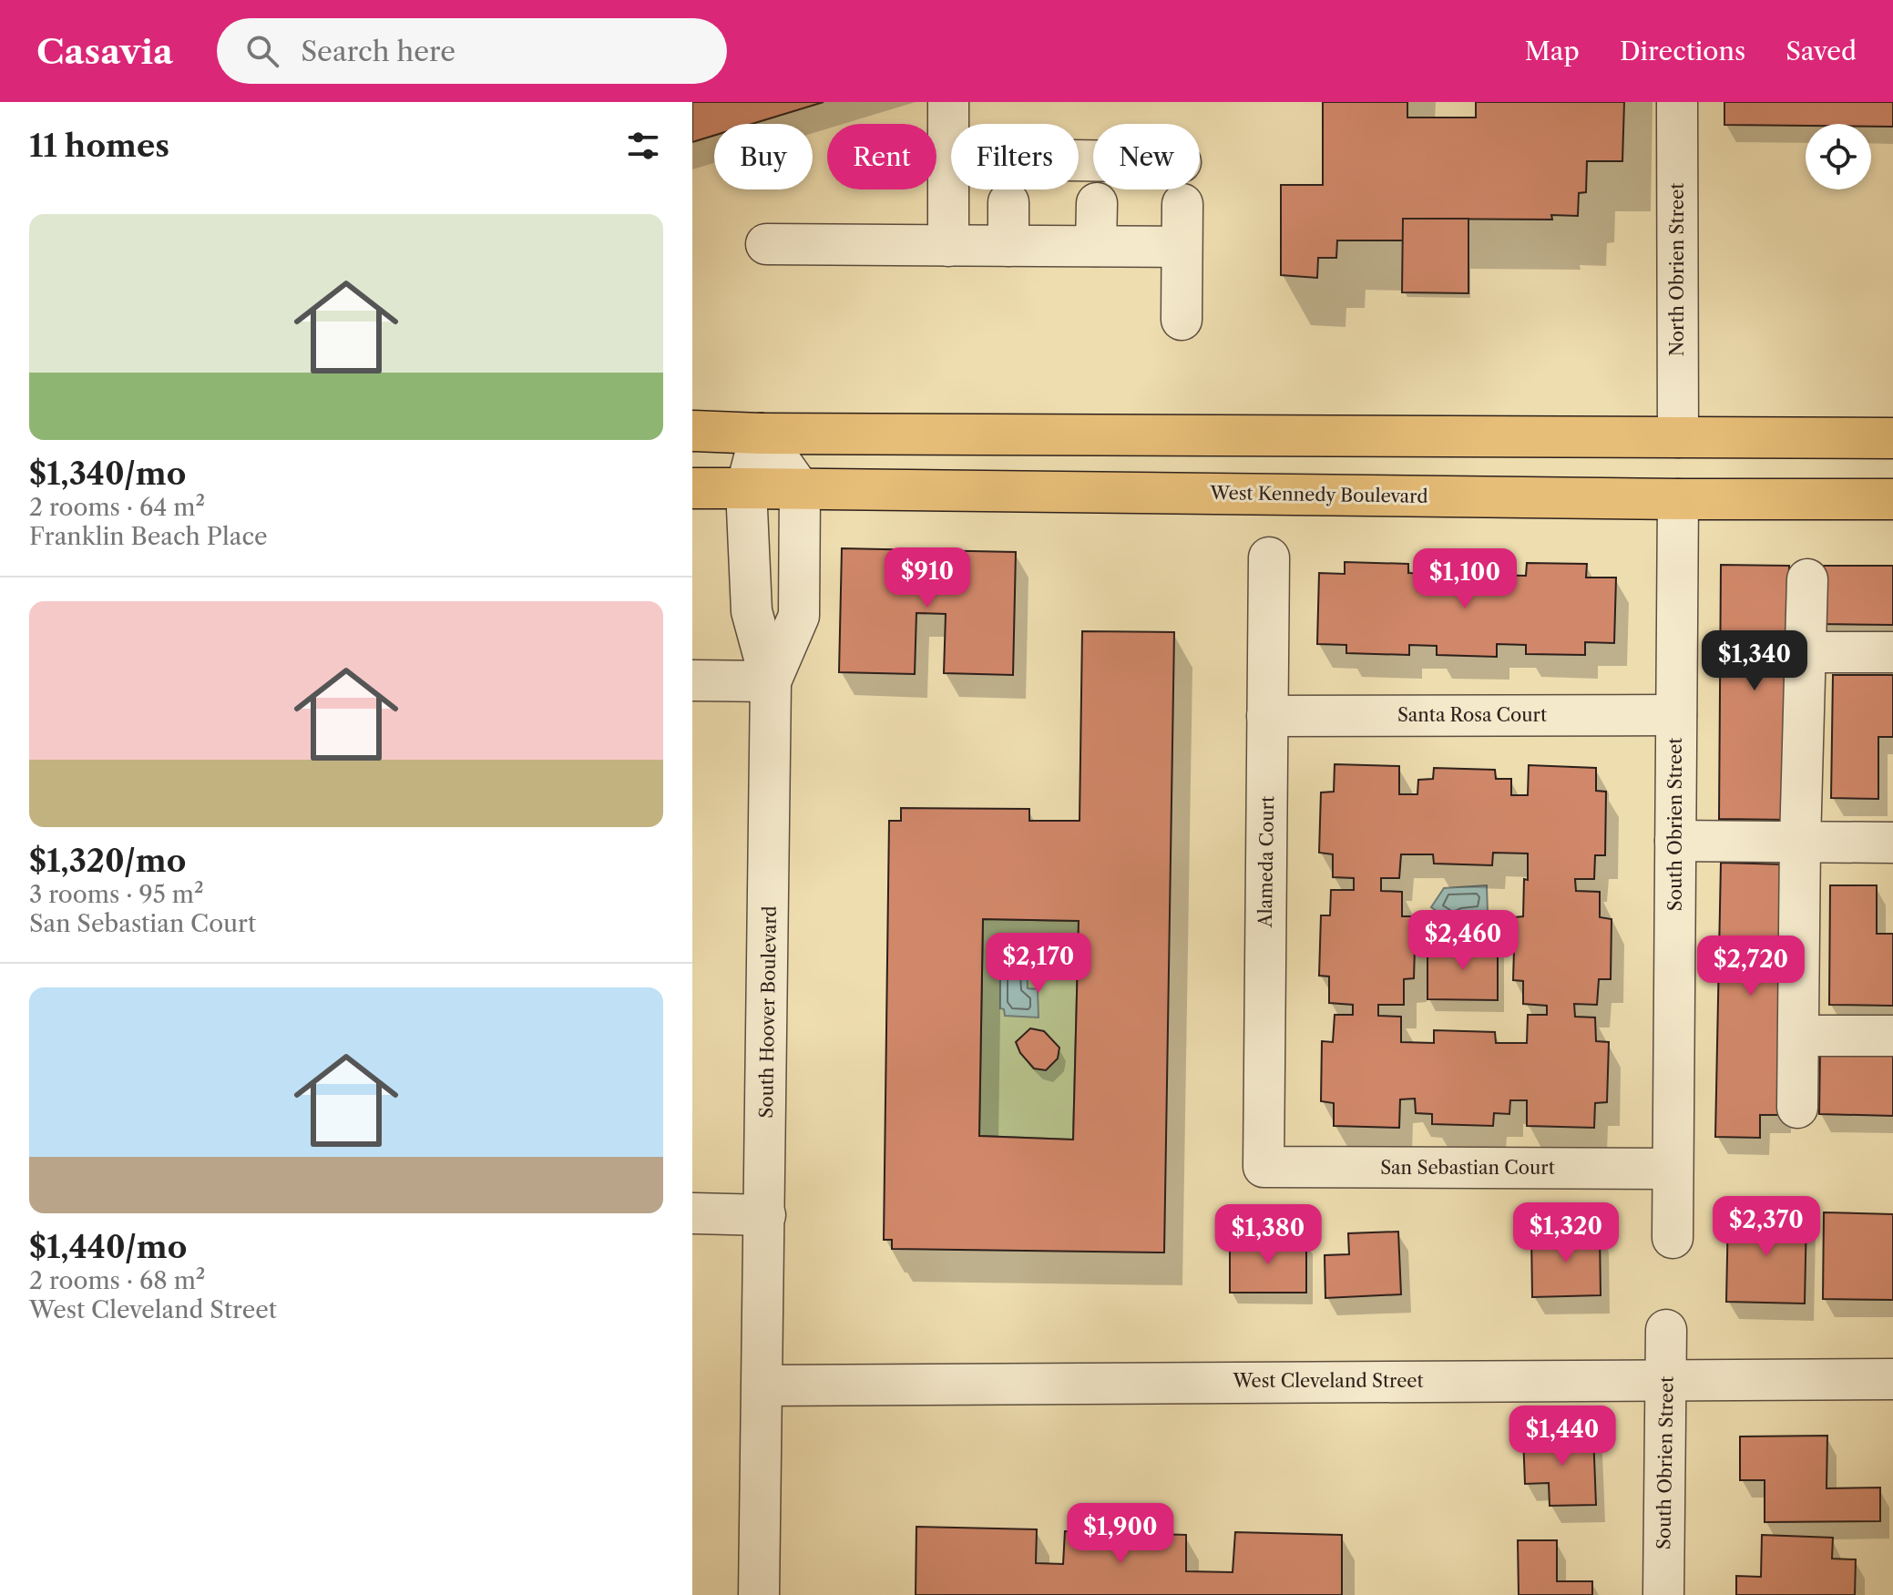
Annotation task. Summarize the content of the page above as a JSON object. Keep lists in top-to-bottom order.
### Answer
{
  "streets": {
    "main road": ["West Kennedy Boulevard"],
    "street": [
      "North Obrien Street",
      "Santa Rosa Court",
      "South Obrien Street",
      "Alameda Court",
      "South Hoover Boulevard",
      "San Sebastian Court",
      "West Cleveland Street"
    ]
  },
  "crossings": [
    ["West Kennedy Boulevard", "South Obrien Street"],
    ["West Kennedy Boulevard", "South Hoover Boulevard"],
    ["Santa Rosa Court", "South Obrien Street"],
    ["Santa Rosa Court", "Alameda Court"],
    ["South Obrien Street", "San Sebastian Court"],
    ["South Obrien Street", "West Cleveland Street"],
    ["Alameda Court", "San Sebastian Court"],
    ["South Hoover Boulevard", "West Cleveland Street"]
  ],
  "page": {
    "header": "Casavia",
    "search": "Search here",
    "nav": ["Map", "Directions", "Saved"],
    "heading": "11 homes",
    "chip": [
      "Buy",
      "Rent",
      "Filters",
      "New"
    ],
    "list": [
      {
        "name": "$1,340/mo",
        "note": "2 rooms · 64 m² · Franklin Beach Place"
      },
      {
        "name": "$1,320/mo",
        "note": "3 rooms · 95 m² · San Sebastian Court"
      },
      {
        "name": "$1,440/mo",
        "note": "2 rooms · 68 m² · West Cleveland Street"
      }
    ],
    "price": [
      "$910",
      "$1,100",
      "$1,340",
      "$2,460",
      "$2,170",
      "$2,720",
      "$2,370",
      "$1,320",
      "$1,380",
      "$1,440",
      "$1,900"
    ]
  }
}
